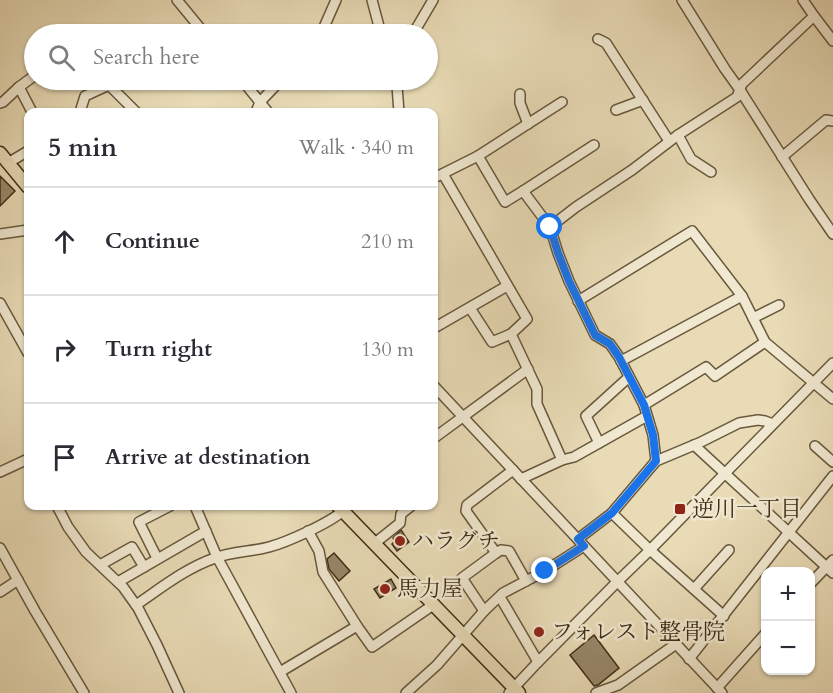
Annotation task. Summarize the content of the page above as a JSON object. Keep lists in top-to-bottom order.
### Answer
{
  "places": {
    "transit": ["逆川一丁目"],
    "other": ["ハラグチ", "馬力屋", "フォレスト整骨院"]
  },
  "page": {
    "search": "Search here",
    "heading": ["5 min", "Walk · 340 m"],
    "list": [
      ["Continue", "210 m"],
      ["Turn right", "130 m"],
      "Arrive at destination"
    ],
    "map_buttons": ["+", "−"]
  }
}
